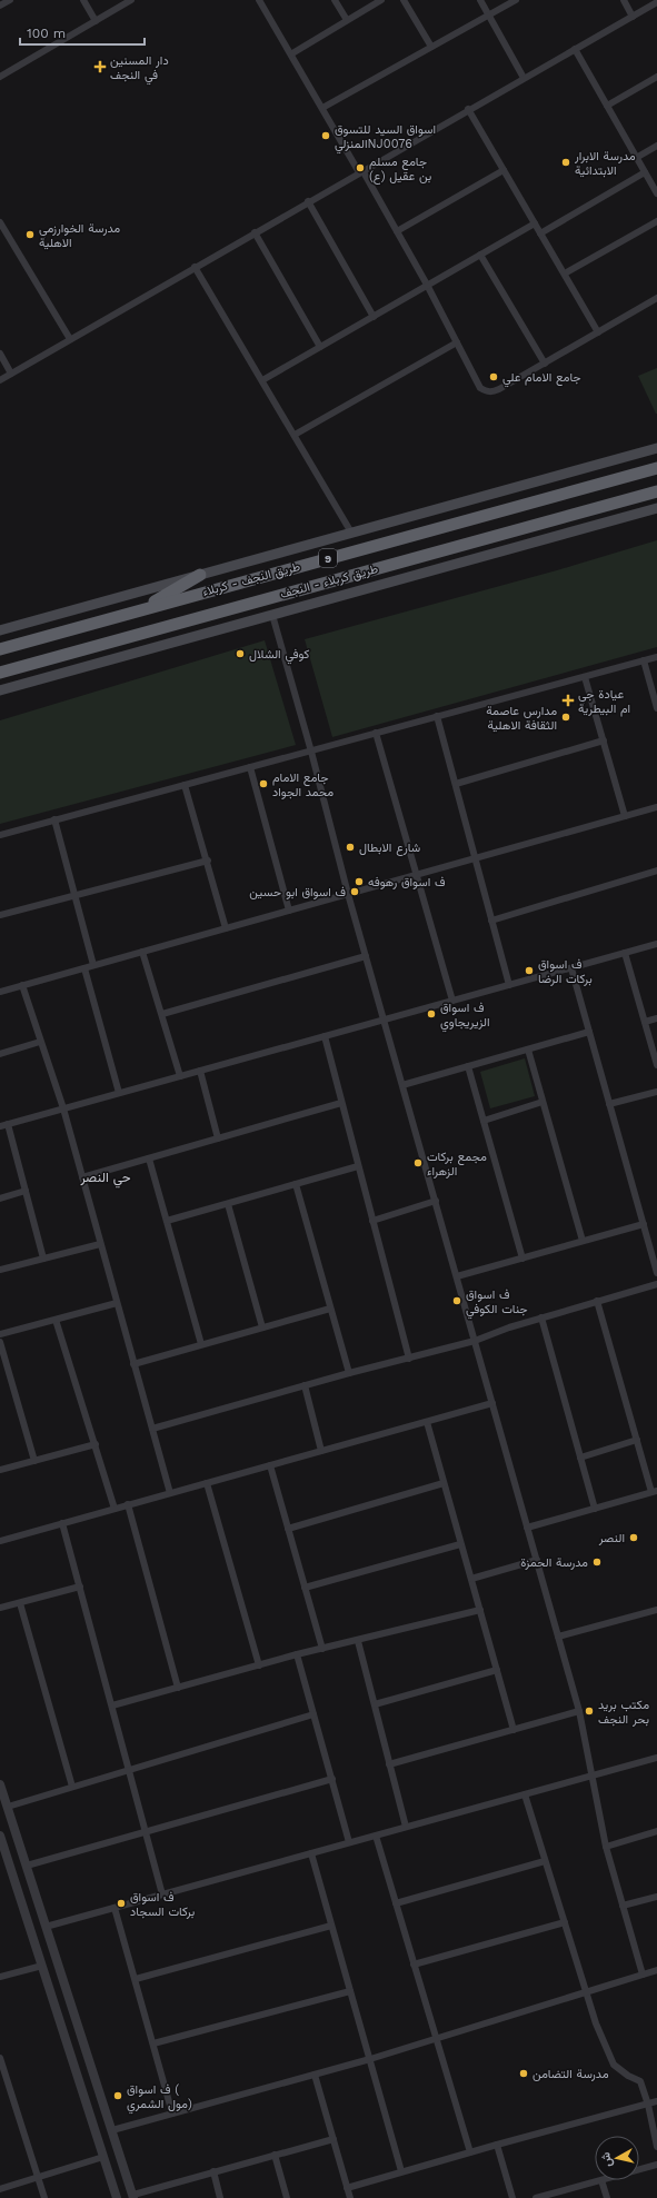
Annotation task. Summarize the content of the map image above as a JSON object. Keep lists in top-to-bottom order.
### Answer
{
  "streets": {
    "highway": ["9", "طريق النجف - کربلاء", "طريق کربلاء - النجف"]
  },
  "districts": ["حي النصر"],
  "places": {
    "health": ["دار المسنين في النجف", "عيادة جي ام البيطرية"],
    "other": [
      "اسواق السيد للتسوق المنزليNJ0076",
      "مدرسة الابرار الابتدائية",
      "جامع مسلم بن عقيل (ع)",
      "مدرسة الخوارزمي الاهلية",
      "جامع الامام علي",
      "كوفي الشلال",
      "مدارس عاصمة الثقافة الاهلية",
      "جامع الامام محمد الجواد",
      "شارع الابطال",
      "ف اسواق رهوفه",
      "ف اسواق ابو حسين",
      "ف اسواق بركات الرضا",
      "ف اسواق الزيريجاوي",
      "مجمع بركات الزهراء",
      "ف اسواق جنات الكوفي",
      "النصر",
      "مدرسة الحمزة",
      "مكتب بريد بحر النجف",
      "ف اسواق بركات السجاد",
      "مدرسة التضامن",
      "ف اسواق ( مول الشمري)"
    ]
  },
  "scale_bar": "100 m",
  "north": "left"
}
